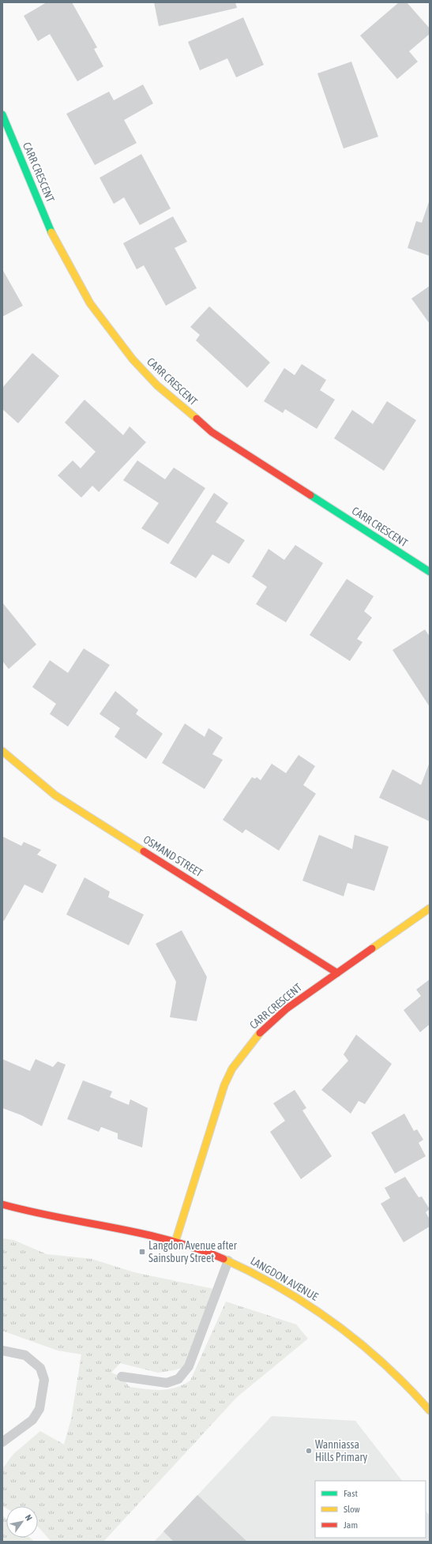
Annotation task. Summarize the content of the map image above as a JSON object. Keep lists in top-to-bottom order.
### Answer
{
  "streets": {
    "street": ["CARR CRESCENT", "OSMAND STREET", "LANGDON AVENUE"]
  },
  "crossings": [
    ["CARR CRESCENT", "OSMAND STREET"],
    ["CARR CRESCENT", "LANGDON AVENUE"]
  ],
  "places": {
    "transit": ["Langdon Avenue after Sainsbury Street"],
    "other": ["Wanniassa Hills Primary"]
  },
  "legend": ["Fast", "Slow", "Jam"],
  "north": "top right"
}
